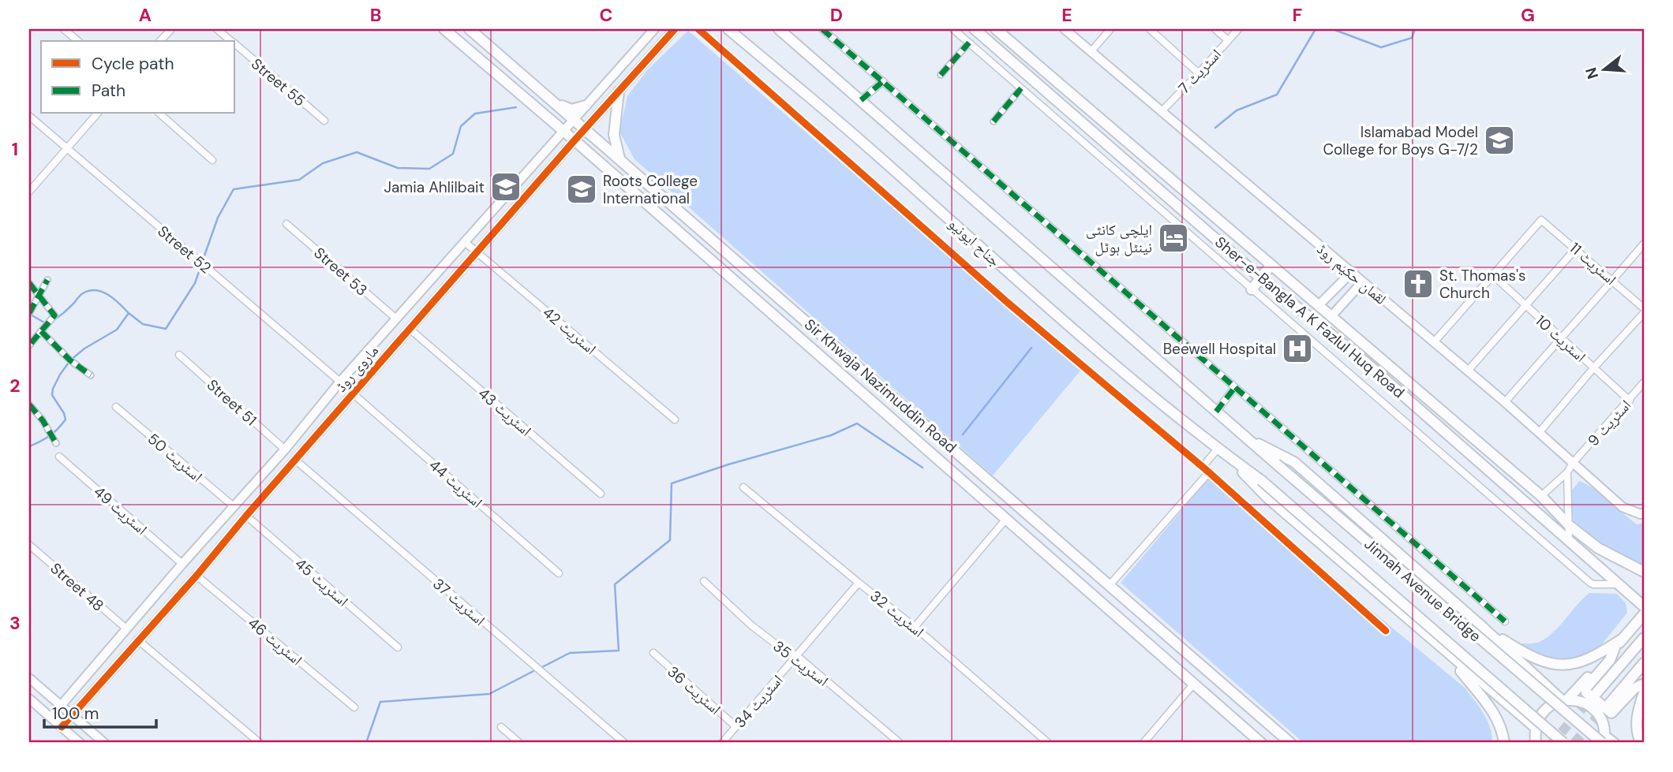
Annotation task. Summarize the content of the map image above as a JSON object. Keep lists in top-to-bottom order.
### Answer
{
  "streets": {
    "main road": [
      "جناح ایونیو",
      "Sher-e-Bangla A K Fazlul Huq Road",
      "Sir Khwaja Nazimuddin Road",
      "Jinnah Avenue Bridge"
    ],
    "street": [
      "اسٹریٹ 7",
      "Street 55",
      "Street 52",
      "اسٹریٹ 11",
      "Street 53",
      "لقمان حکیم روڈ",
      "اسٹریٹ 42",
      "اسٹریٹ 10",
      "ماروی روڈ",
      "Street 51",
      "اسٹریٹ 43",
      "اسٹریٹ 9",
      "اسٹریٹ 50",
      "اسٹریٹ 44",
      "اسٹریٹ 49",
      "اسٹریٹ 45",
      "Street 48",
      "اسٹریٹ 37",
      "اسٹریٹ 32",
      "اسٹریٹ 46",
      "اسٹریٹ 35",
      "اسٹریٹ 36",
      "اسٹریٹ 34"
    ]
  },
  "crossings": [
    ["اسٹریٹ 7", "لقمان حکیم روڈ"],
    ["جناح ایونیو", "Jinnah Avenue Bridge"],
    ["Street 52", "ماروی روڈ"],
    ["اسٹریٹ 11", "اسٹریٹ 10"],
    ["Street 53", "ماروی روڈ"],
    ["لقمان حکیم روڈ", "اسٹریٹ 9"],
    ["اسٹریٹ 42", "ماروی روڈ"],
    ["اسٹریٹ 10", "اسٹریٹ 9"],
    ["ماروی روڈ", "Sir Khwaja Nazimuddin Road"],
    ["ماروی روڈ", "Street 51"],
    ["ماروی روڈ", "اسٹریٹ 43"],
    ["ماروی روڈ", "اسٹریٹ 50"],
    ["ماروی روڈ", "اسٹریٹ 44"],
    ["ماروی روڈ", "اسٹریٹ 49"],
    ["ماروی روڈ", "اسٹریٹ 45"],
    ["ماروی روڈ", "Street 48"],
    ["ماروی روڈ", "اسٹریٹ 37"],
    ["ماروی روڈ", "اسٹریٹ 46"],
    ["اسٹریٹ 32", "اسٹریٹ 34"],
    ["اسٹریٹ 35", "اسٹریٹ 34"],
    ["اسٹریٹ 36", "اسٹریٹ 34"]
  ],
  "places": {
    "school or university": ["Islamabad Model College for Boys G-7/2", "Jamia Ahlilbait", "Roots College International"],
    "hotel": ["ایلچی کانٹی نینٹل ہوٹل"],
    "church": ["St. Thomas's Church"],
    "hospital": ["Beewell Hospital"]
  },
  "legend": ["Cycle path", "Path"],
  "scale_bar": "100 m",
  "north": "left",
  "grid": {
    "columns": [
      "A",
      "B",
      "C",
      "D",
      "E",
      "F",
      "G"
    ],
    "rows": ["1", "2", "3"]
  }
}
